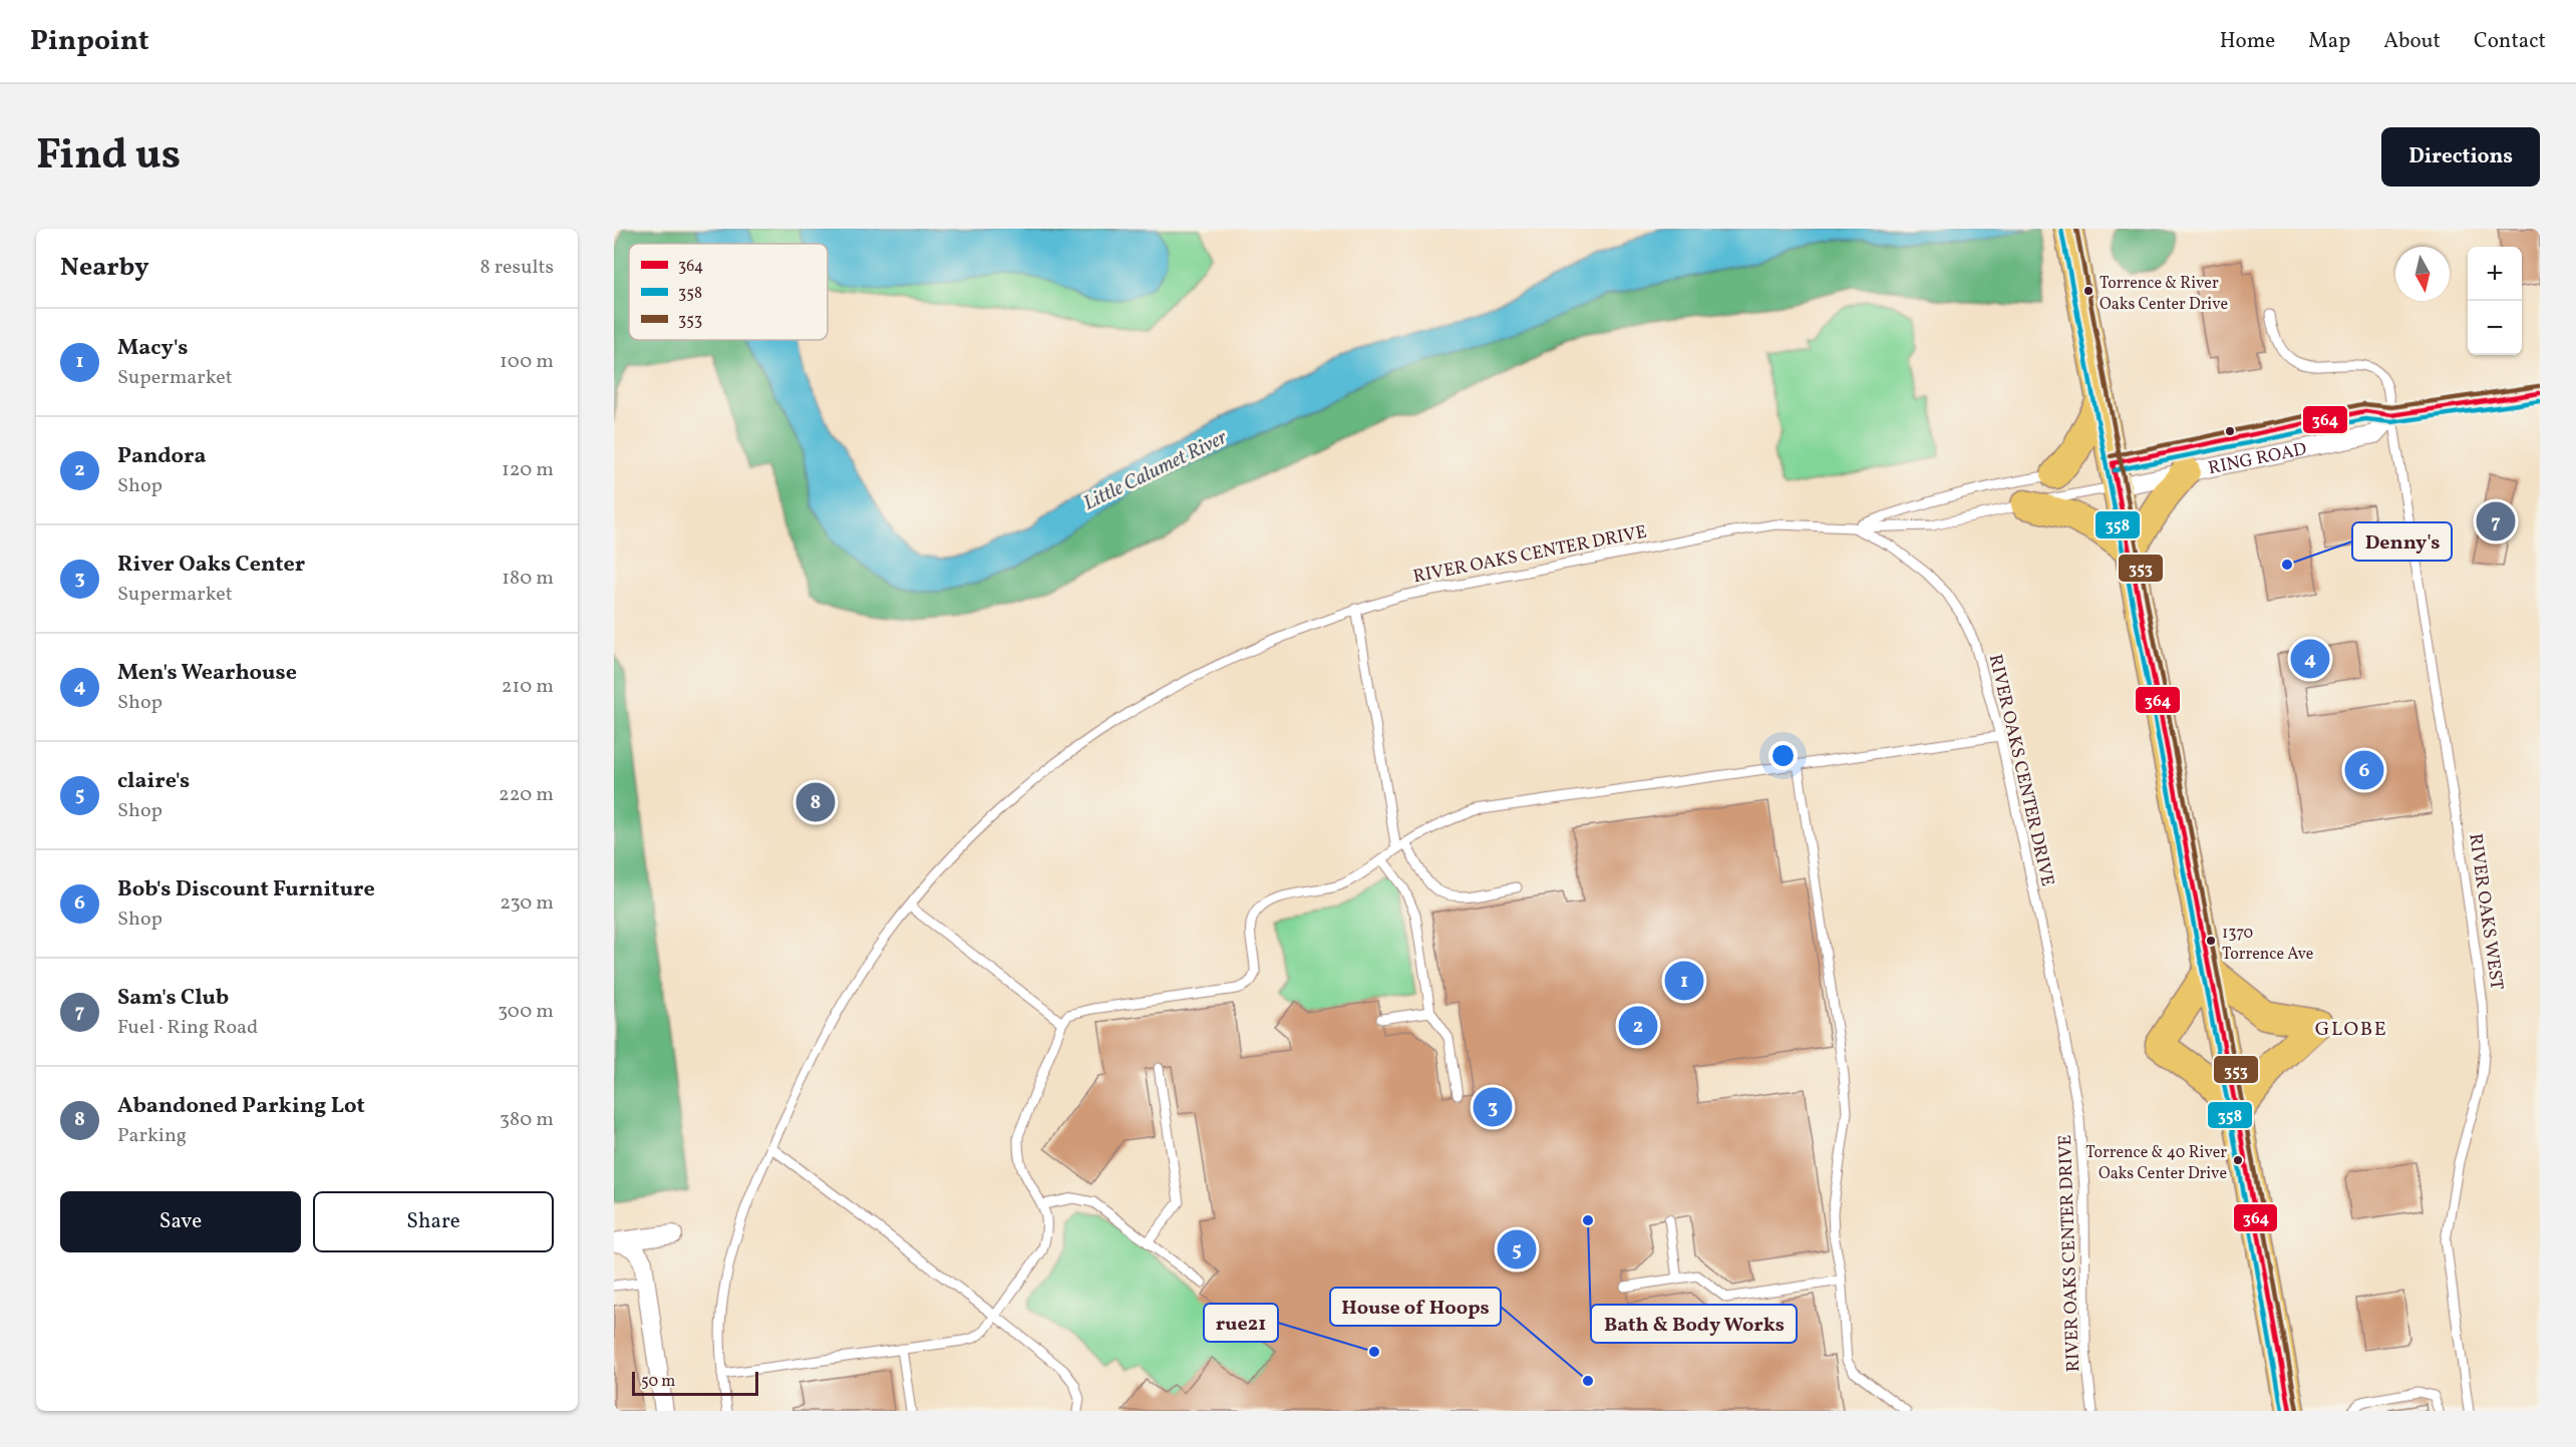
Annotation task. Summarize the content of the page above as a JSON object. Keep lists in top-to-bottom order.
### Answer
{
  "streets": {
    "street": ["RING ROAD"],
    "lane": ["RIVER OAKS CENTER DRIVE", "RIVER OAKS WEST"]
  },
  "crossings": [
    ["RING ROAD", "RIVER OAKS WEST"]
  ],
  "districts": ["GLOBE"],
  "water": ["Little Calumet River"],
  "places": [
    "Torrence & River Oaks Center Drive",
    "Denny's",
    "1370 Torrence Ave",
    "Torrence & 40 River Oaks Center Drive",
    "Bath & Body Works",
    "rue21",
    "House of Hoops"
  ],
  "lines": ["transit line 353", "transit line 358", "transit line 364"],
  "legend": ["364", "358", "353"],
  "scale_bar": "50 m",
  "north": "bottom",
  "page": {
    "header": "Pinpoint",
    "nav": [
      "Home",
      "Map",
      "About",
      "Contact"
    ],
    "title": "Find us",
    "buttons": [
      "Directions",
      ["Save", "Share"]
    ],
    "heading": ["Nearby", "8 results"],
    "map_buttons": ["+", "−"],
    "list": [
      {
        "mark": "1",
        "name": "Macy's",
        "note": "Supermarket",
        "value": "100 m"
      },
      {
        "mark": "2",
        "name": "Pandora",
        "note": "Shop",
        "value": "120 m"
      },
      {
        "mark": "3",
        "name": "River Oaks Center",
        "note": "Supermarket",
        "value": "180 m"
      },
      {
        "mark": "4",
        "name": "Men's Wearhouse",
        "note": "Shop",
        "value": "210 m"
      },
      {
        "mark": "5",
        "name": "claire's",
        "note": "Shop",
        "value": "220 m"
      },
      {
        "mark": "6",
        "name": "Bob's Discount Furniture",
        "note": "Shop",
        "value": "230 m"
      },
      {
        "mark": "7",
        "name": "Sam's Club",
        "note": "Fuel · Ring Road",
        "value": "300 m"
      },
      {
        "mark": "8",
        "name": "Abandoned Parking Lot",
        "note": "Parking",
        "value": "380 m"
      }
    ],
    "pins": [
      "7",
      "4",
      "6",
      "8",
      "1",
      "2",
      "3",
      "5"
    ],
    "scale": "50 m"
  }
}
